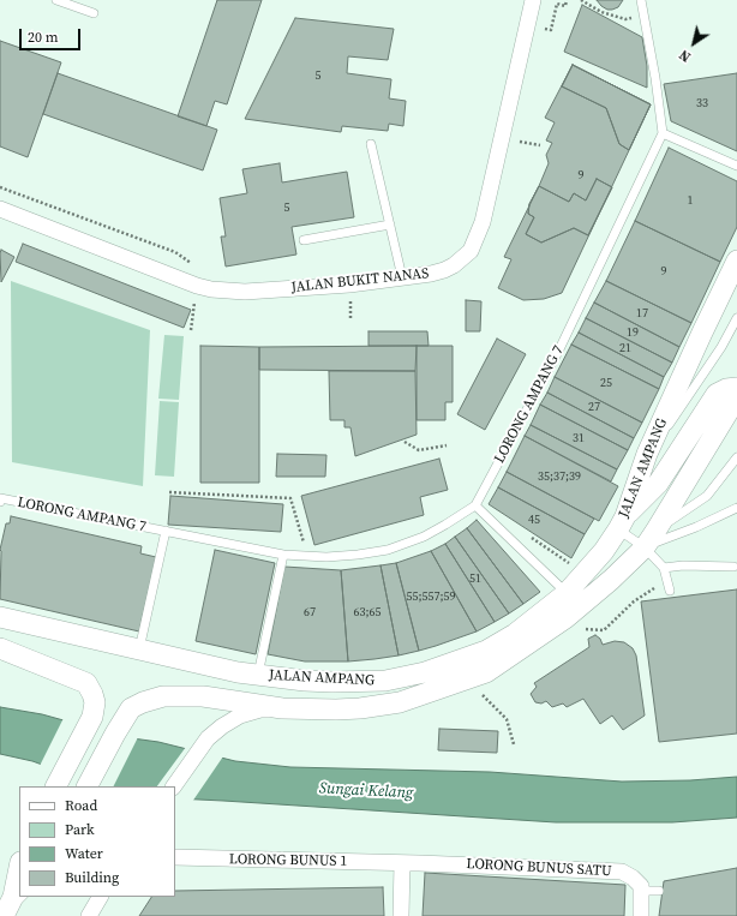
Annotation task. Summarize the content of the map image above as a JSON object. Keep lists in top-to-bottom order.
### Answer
{
  "streets": {
    "street": [
      "JALAN BUKIT NANAS",
      "JALAN AMPANG",
      "LORONG BUNUS 1",
      "LORONG BUNUS SATU"
    ],
    "lane": ["LORONG AMPANG 7"]
  },
  "crossings": [
    ["LORONG AMPANG 7", "JALAN AMPANG"],
    ["LORONG BUNUS 1", "LORONG BUNUS SATU"]
  ],
  "water": ["Sungai Kelang"],
  "house_numbers": [
    "5",
    "33",
    "9",
    "1",
    "5",
    "9",
    "17",
    "19",
    "21",
    "25",
    "27",
    "31",
    "35;37;39",
    "45",
    "51",
    "55;557;59",
    "67",
    "63;65"
  ],
  "legend": [
    "Road",
    "Park",
    "Water",
    "Building"
  ],
  "scale_bar": "20 m",
  "north": "bottom left"
}
